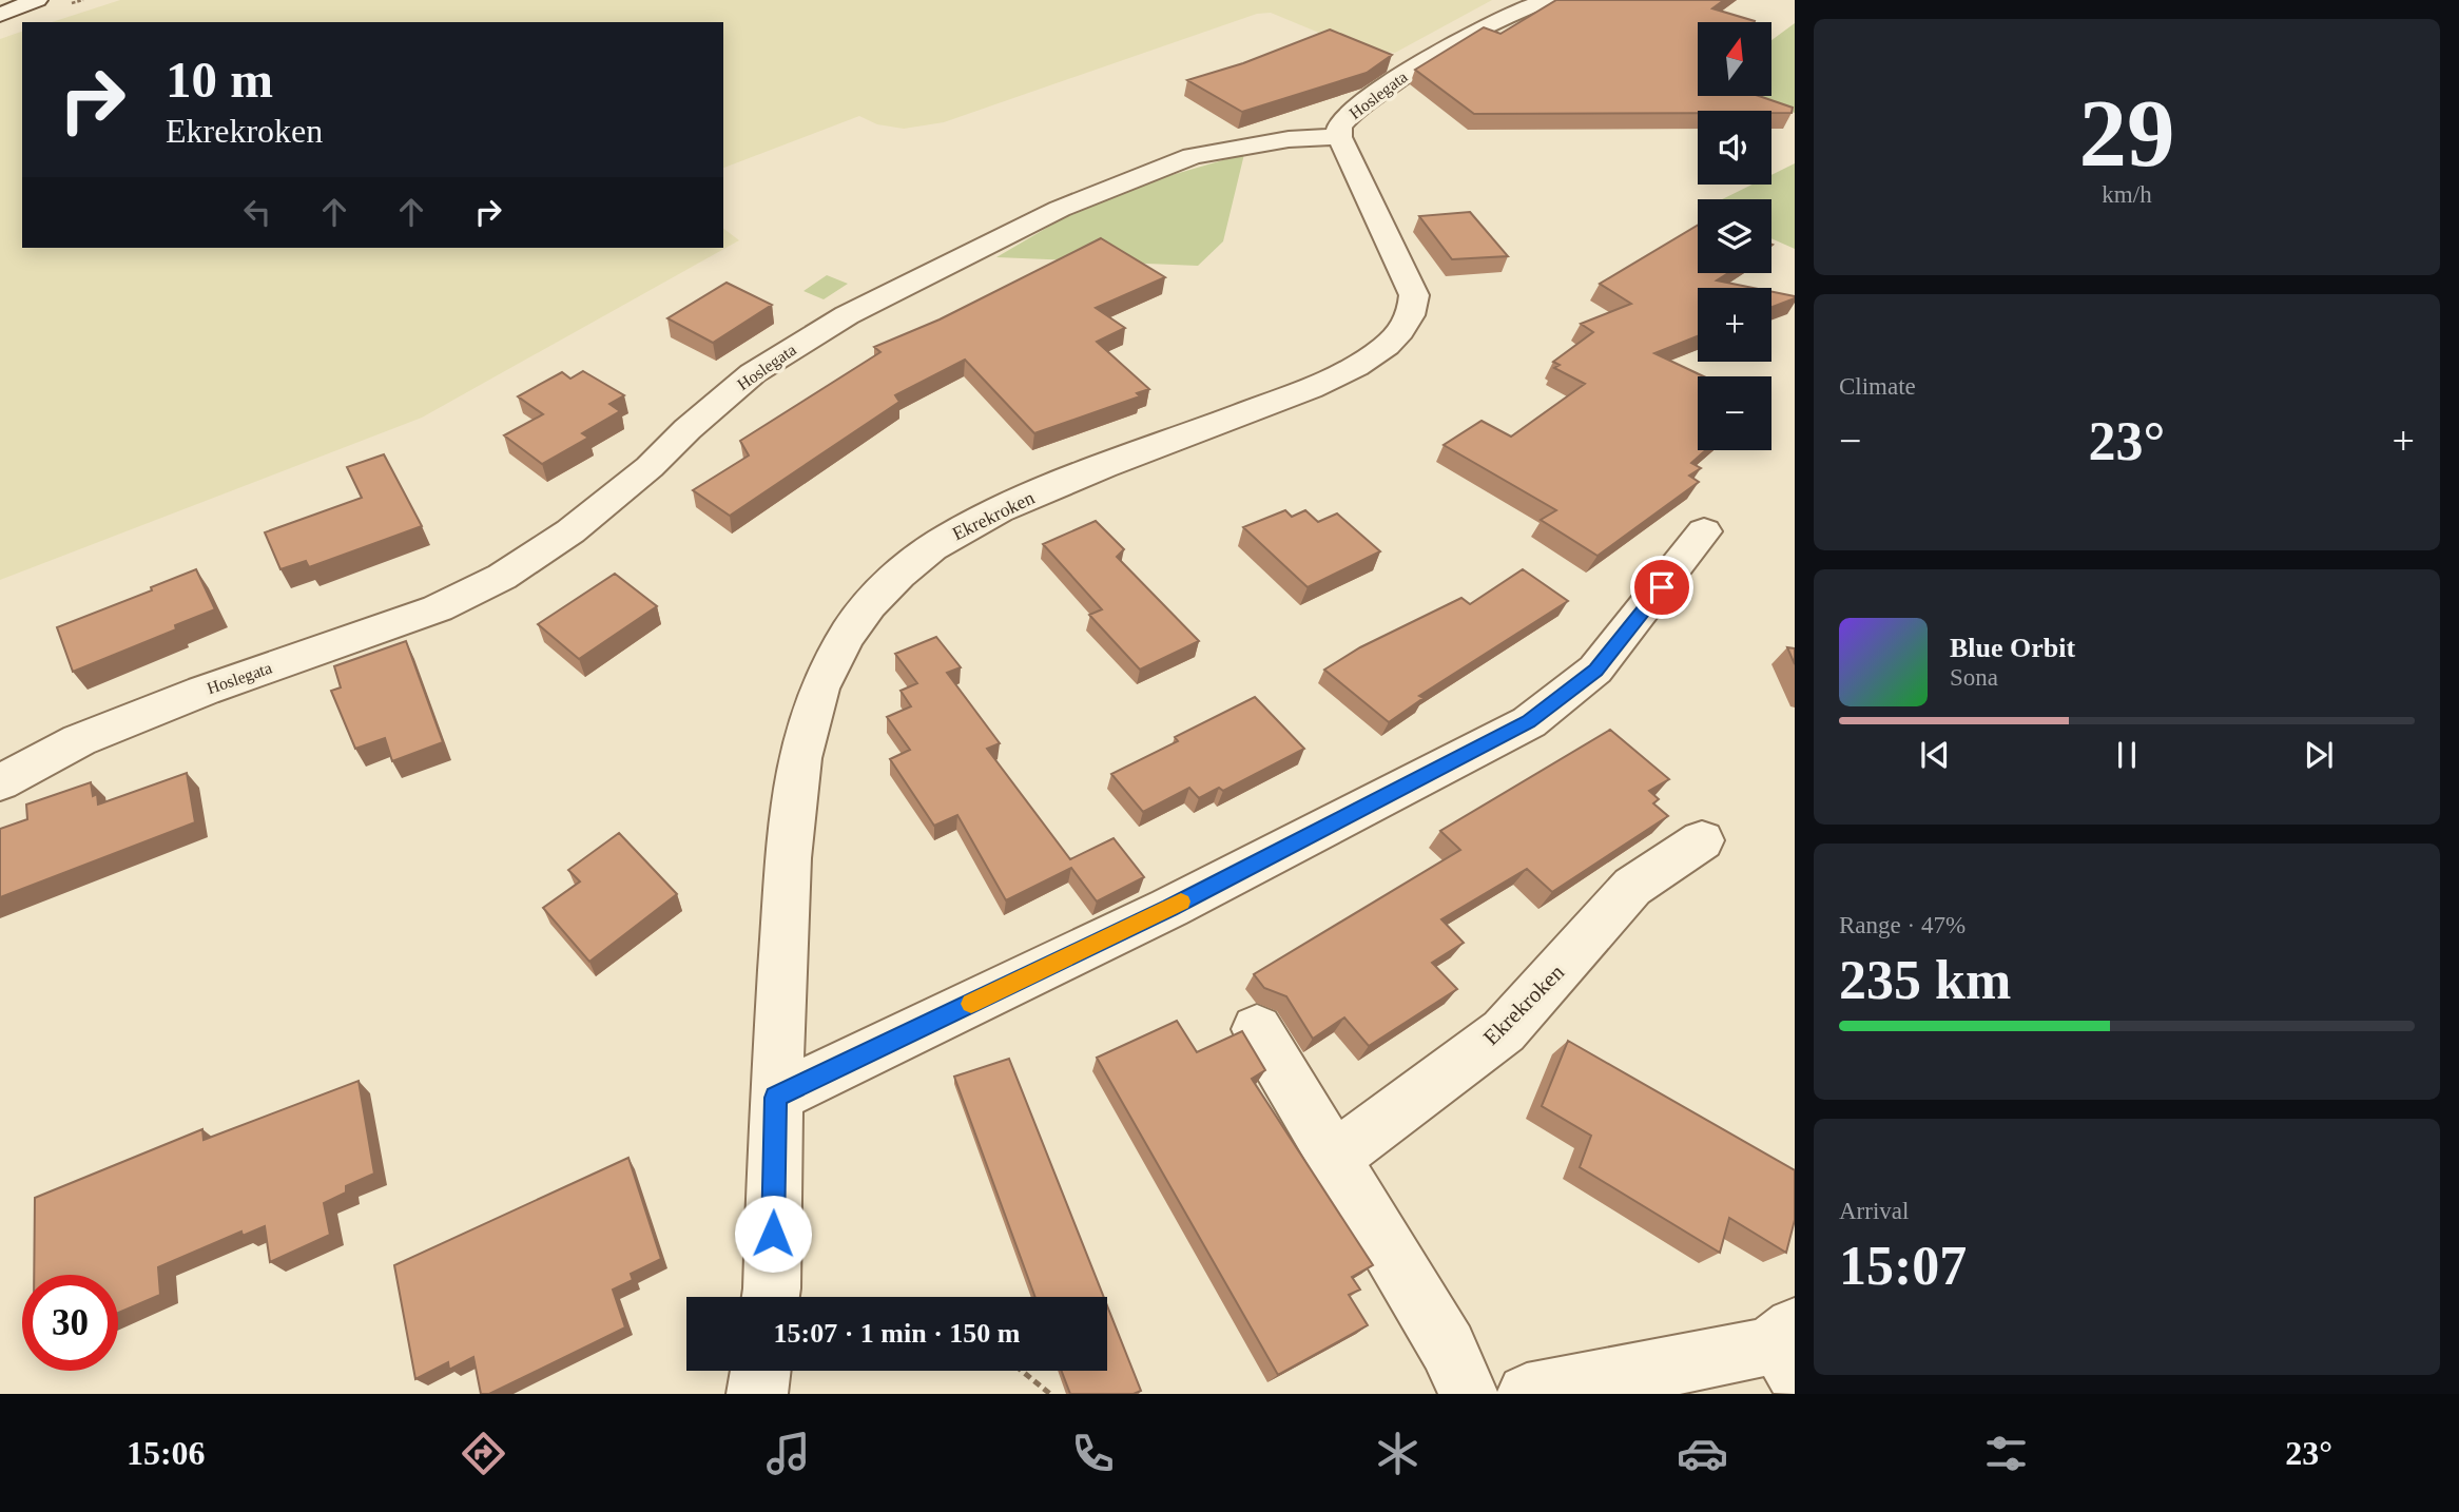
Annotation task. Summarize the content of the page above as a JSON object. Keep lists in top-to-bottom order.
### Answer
{
  "streets": {
    "street": ["Hoslegata", "Ekrekroken"]
  },
  "crossings": [
    ["Hoslegata", "Ekrekroken"]
  ],
  "north": "top",
  "page": {
    "tile": [
      ["29", "km/h"],
      "Climate",
      ["Range · 47%", "235 km"],
      ["Arrival", "15:07"]
    ],
    "map_buttons": ["+", "−"],
    "turn": ["10 m", "Ekrekroken"],
    "heat": ["−", "23°", "+"],
    "song": ["Blue Orbit", "Sona"],
    "limit": "30",
    "trip": "15:07 · 1 min · 150 m",
    "tabs": ["15:06", "23°"]
  }
}
